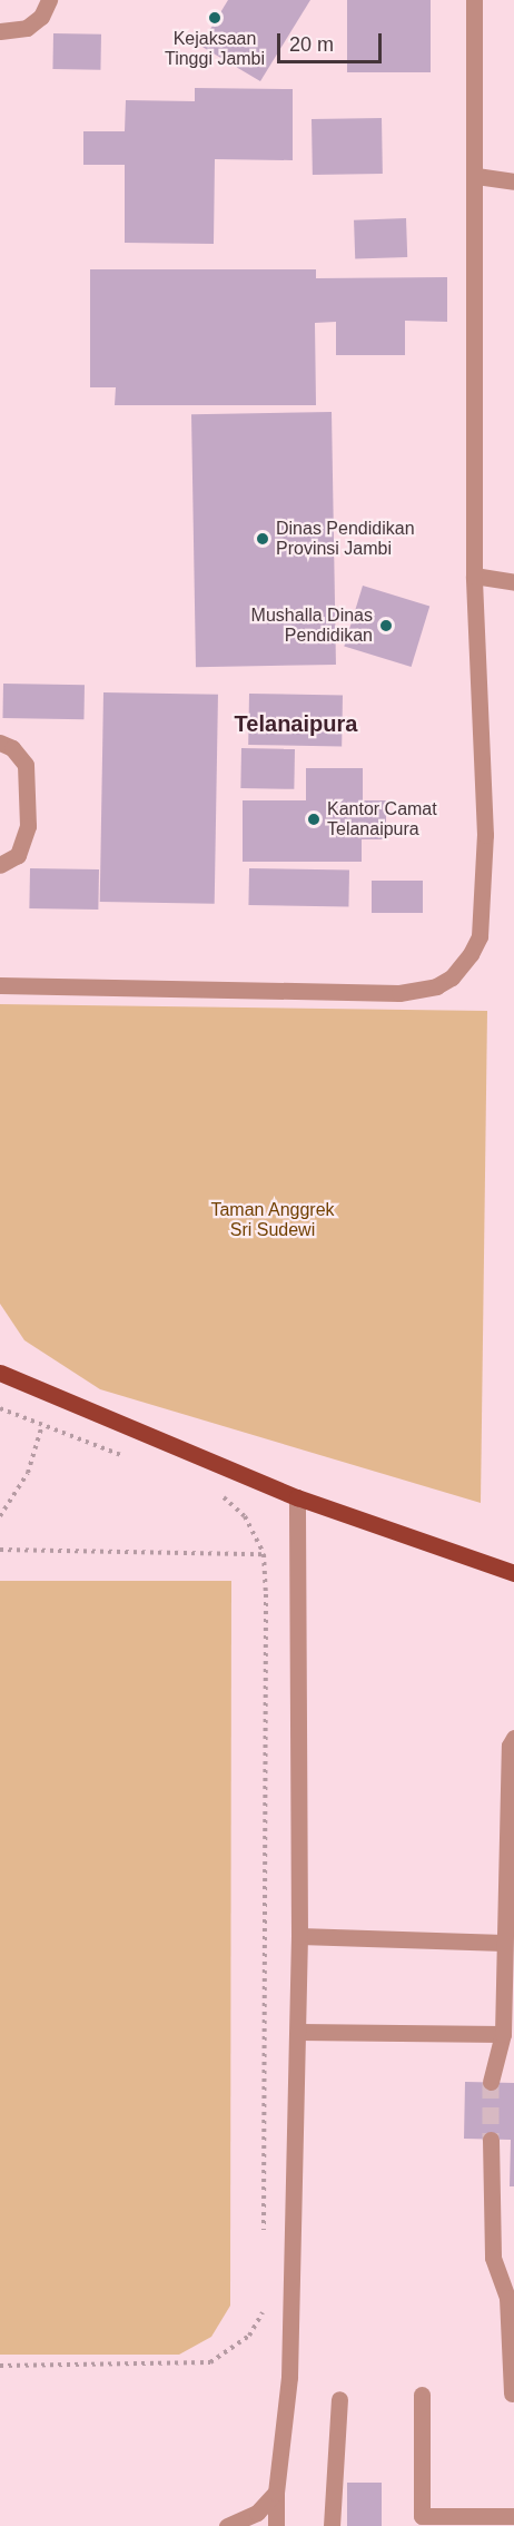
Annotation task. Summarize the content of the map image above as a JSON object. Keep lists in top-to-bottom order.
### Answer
{
  "districts": ["Telanaipura"],
  "parks": ["Taman Anggrek Sri Sudewi"],
  "places": [
    "Kejaksaan Tinggi Jambi",
    "Dinas Pendidikan Provinsi Jambi",
    "Mushalla Dinas Pendidikan",
    "Kantor Camat Telanaipura"
  ],
  "scale_bar": "20 m"
}
